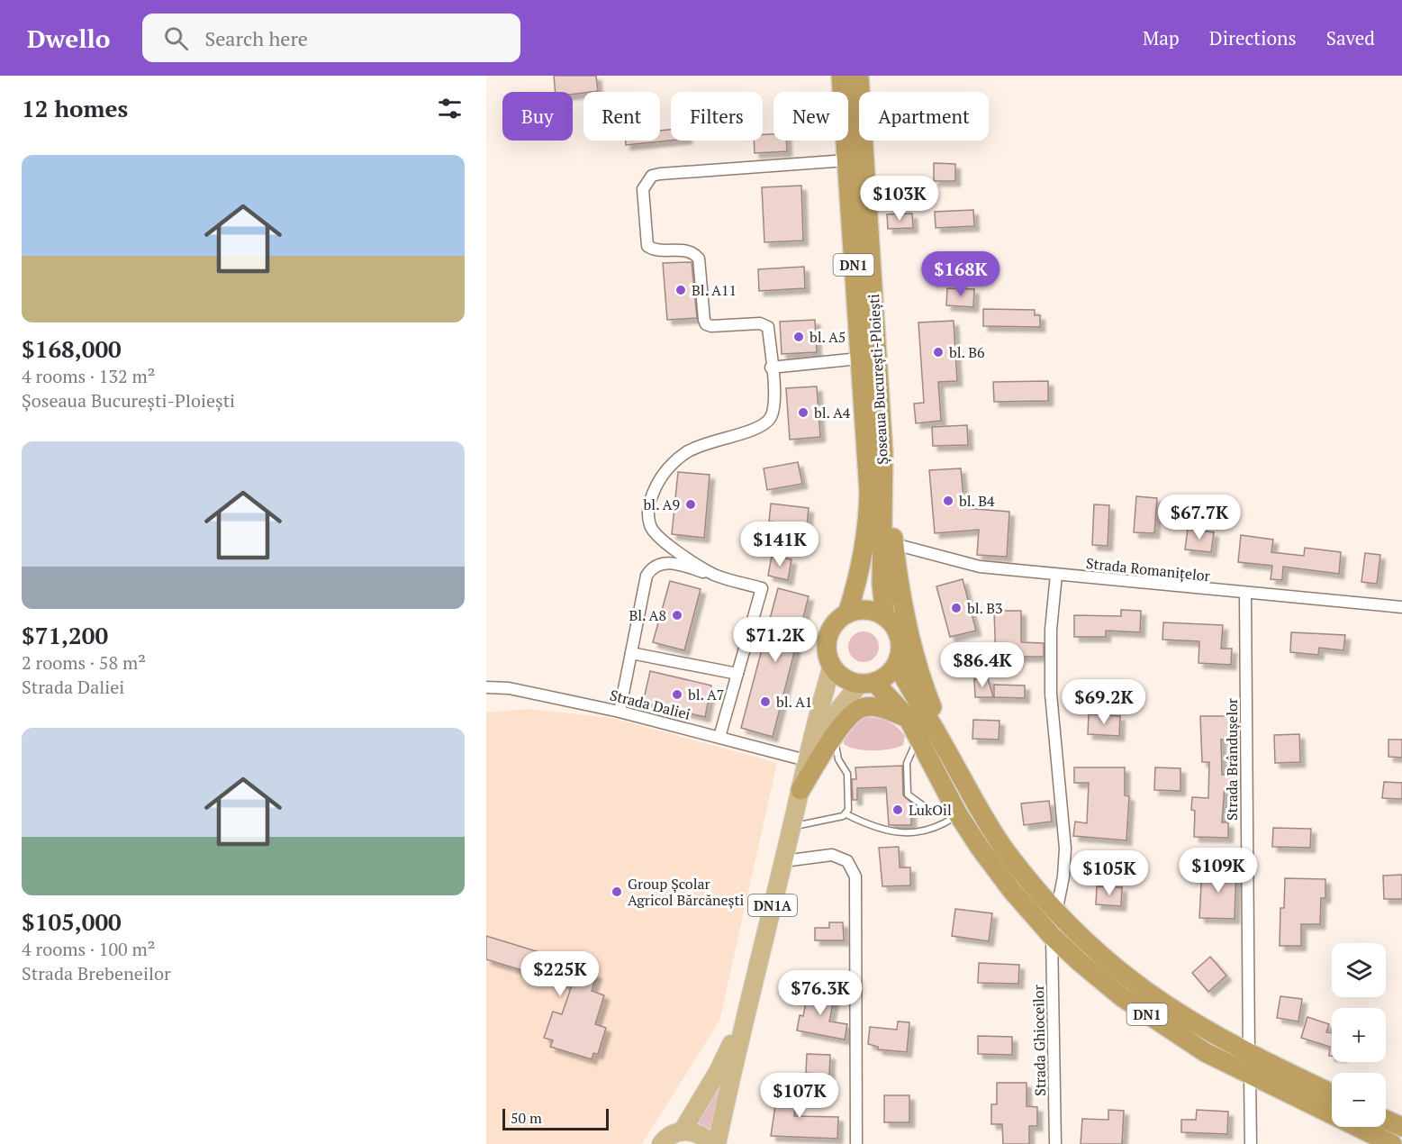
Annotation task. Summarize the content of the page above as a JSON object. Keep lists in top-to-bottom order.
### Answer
{
  "streets": {
    "highway": ["DN1", "Șoseaua București-Ploiești", "DN1A"],
    "street": [
      "Strada Romanițelor",
      "Strada Daliei",
      "Strada Brândușelor",
      "Strada Ghioceilor"
    ]
  },
  "crossings": [
    ["DN1", "Șoseaua București-Ploiești"],
    ["DN1", "Strada Romanițelor"],
    ["DN1", "Strada Brândușelor"],
    ["DN1", "DN1A"],
    ["DN1", "Strada Ghioceilor"],
    ["Șoseaua București-Ploiești", "DN1A"],
    ["Strada Romanițelor", "Strada Brândușelor"],
    ["Strada Daliei", "DN1A"]
  ],
  "places": [
    "Bl. A11",
    "bl. A5",
    "bl. B6",
    "bl. A4",
    "bl. B4",
    "bl. A9",
    "bl. B3",
    "Bl. A8",
    "bl. A7",
    "bl. A1",
    "LukOil",
    "Group Școlar Agricol Bărcănești"
  ],
  "scale_bar": "50 m",
  "page": {
    "header": "Dwello",
    "search": "Search here",
    "nav": ["Map", "Directions", "Saved"],
    "heading": "12 homes",
    "chip": [
      "Buy",
      "Rent",
      "Filters",
      "New",
      "Apartment"
    ],
    "list": [
      {
        "name": "$168,000",
        "note": "4 rooms · 132 m² · Șoseaua București-Ploiești"
      },
      {
        "name": "$71,200",
        "note": "2 rooms · 58 m² · Strada Daliei"
      },
      {
        "name": "$105,000",
        "note": "4 rooms · 100 m² · Strada Brebeneilor"
      }
    ],
    "price": [
      "$103K",
      "$168K",
      "$67.7K",
      "$141K",
      "$71.2K",
      "$86.4K",
      "$69.2K",
      "$109K",
      "$105K",
      "$225K",
      "$76.3K",
      "$107K"
    ],
    "map_buttons": ["+", "−"],
    "scale": "50 m"
  }
}
